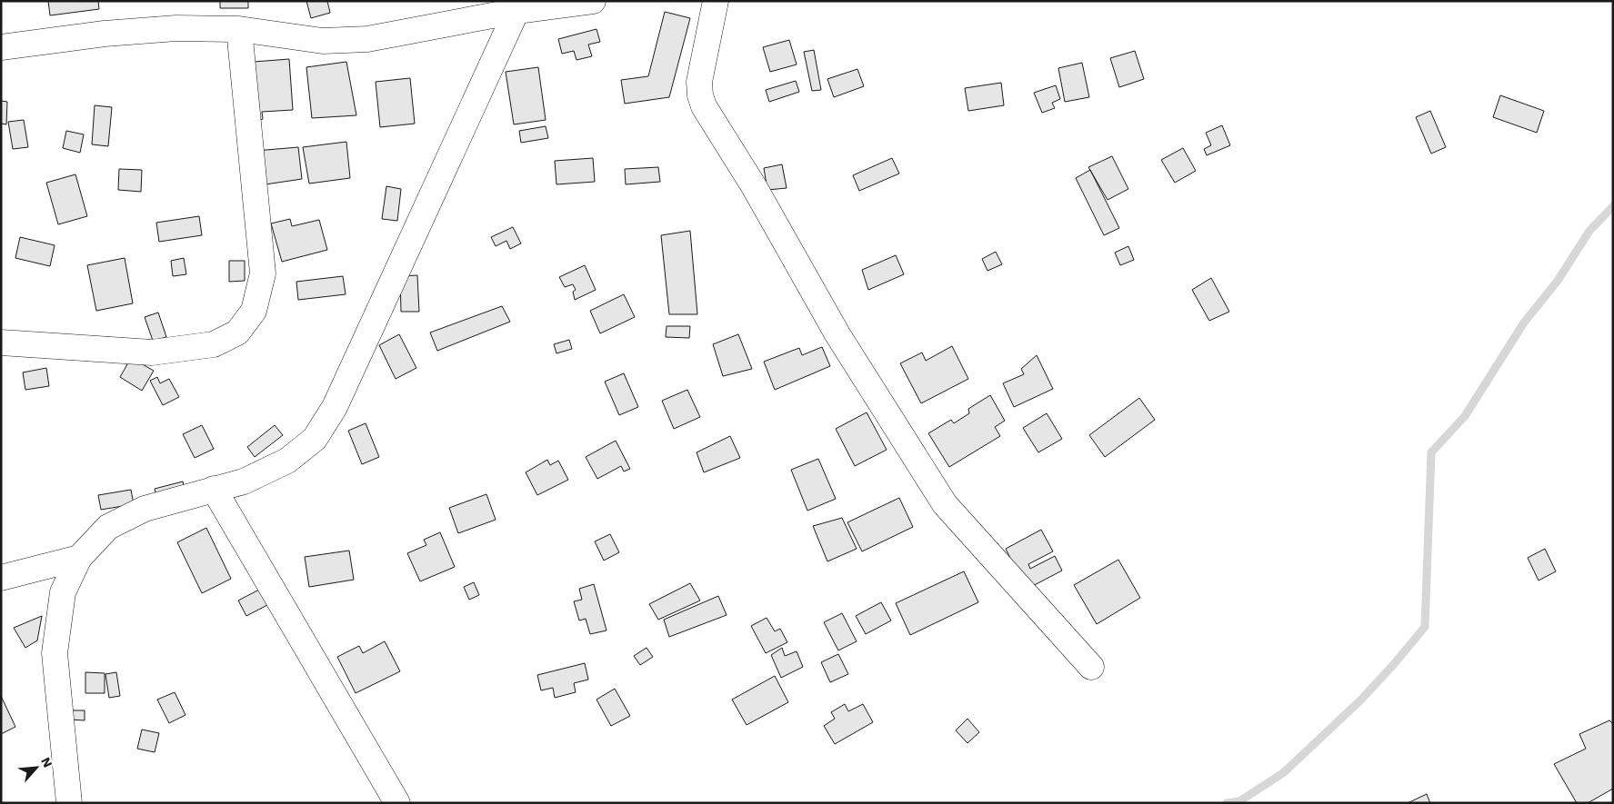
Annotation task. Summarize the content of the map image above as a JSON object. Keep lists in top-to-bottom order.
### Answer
{
  "north": "top right"
}
